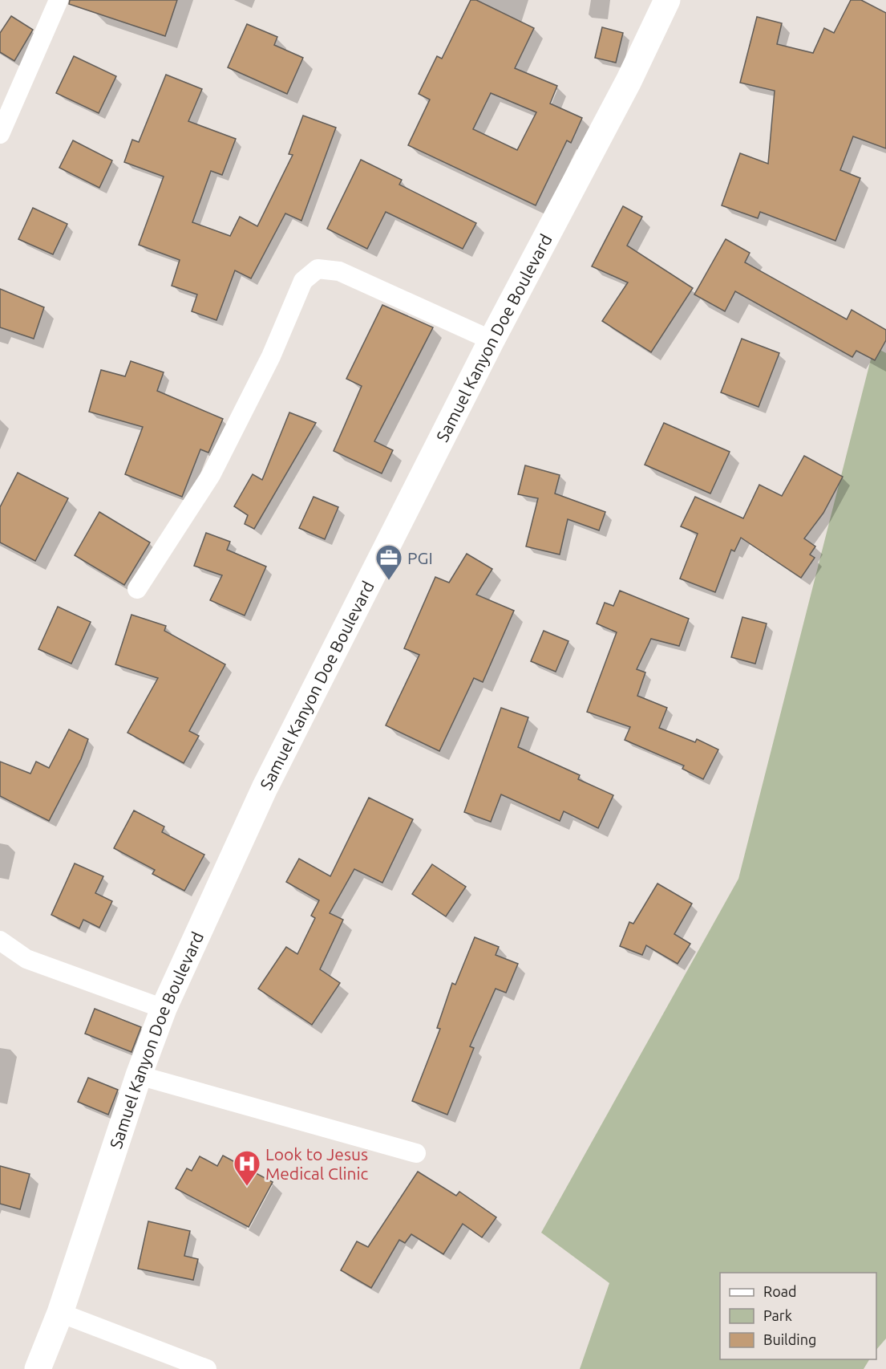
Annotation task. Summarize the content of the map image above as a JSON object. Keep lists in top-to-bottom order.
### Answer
{
  "streets": {
    "street": ["Samuel Kanyon Doe Boulevard"]
  },
  "places": {
    "office": ["PGI"],
    "hospital": ["Look to Jesus Medical Clinic"]
  },
  "legend": ["Road", "Park", "Building"]
}
